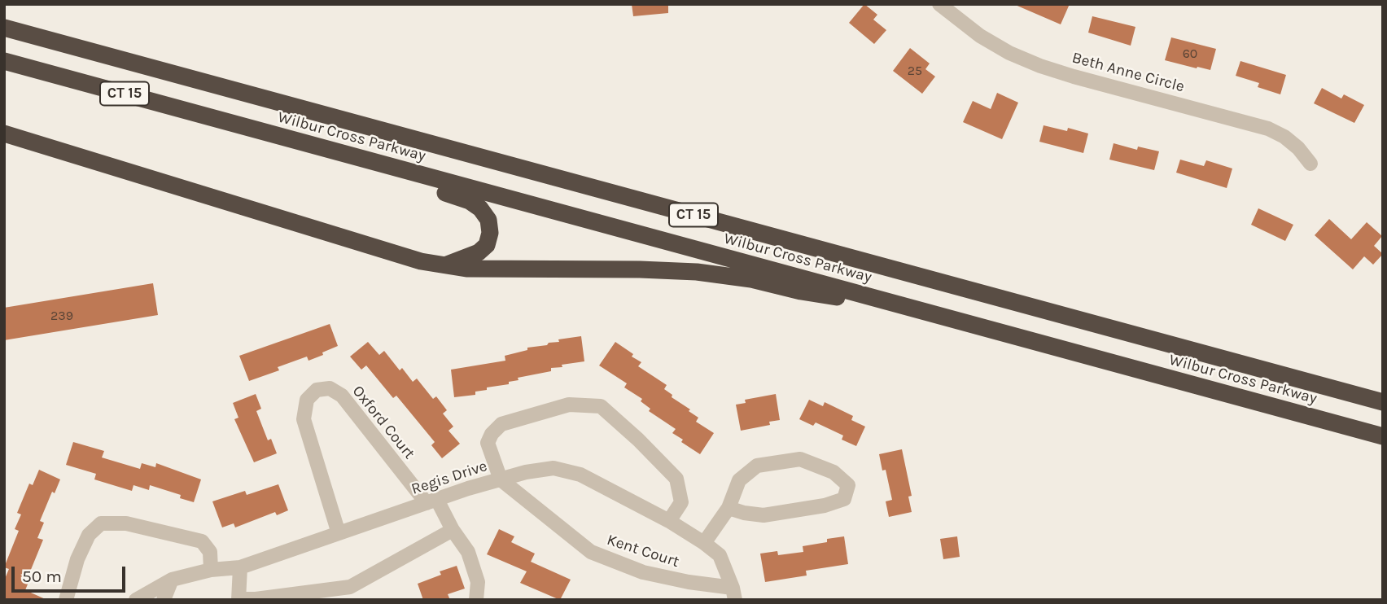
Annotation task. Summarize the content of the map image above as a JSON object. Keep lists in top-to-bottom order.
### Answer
{
  "streets": {
    "highway": ["CT 15", "Wilbur Cross Parkway"],
    "street": [
      "Beth Anne Circle",
      "Oxford Court",
      "Regis Drive",
      "Kent Court"
    ]
  },
  "crossings": [
    ["Oxford Court", "Regis Drive"],
    ["Regis Drive", "Kent Court"]
  ],
  "house_numbers": ["60", "25", "239"],
  "scale_bar": "50 m"
}
